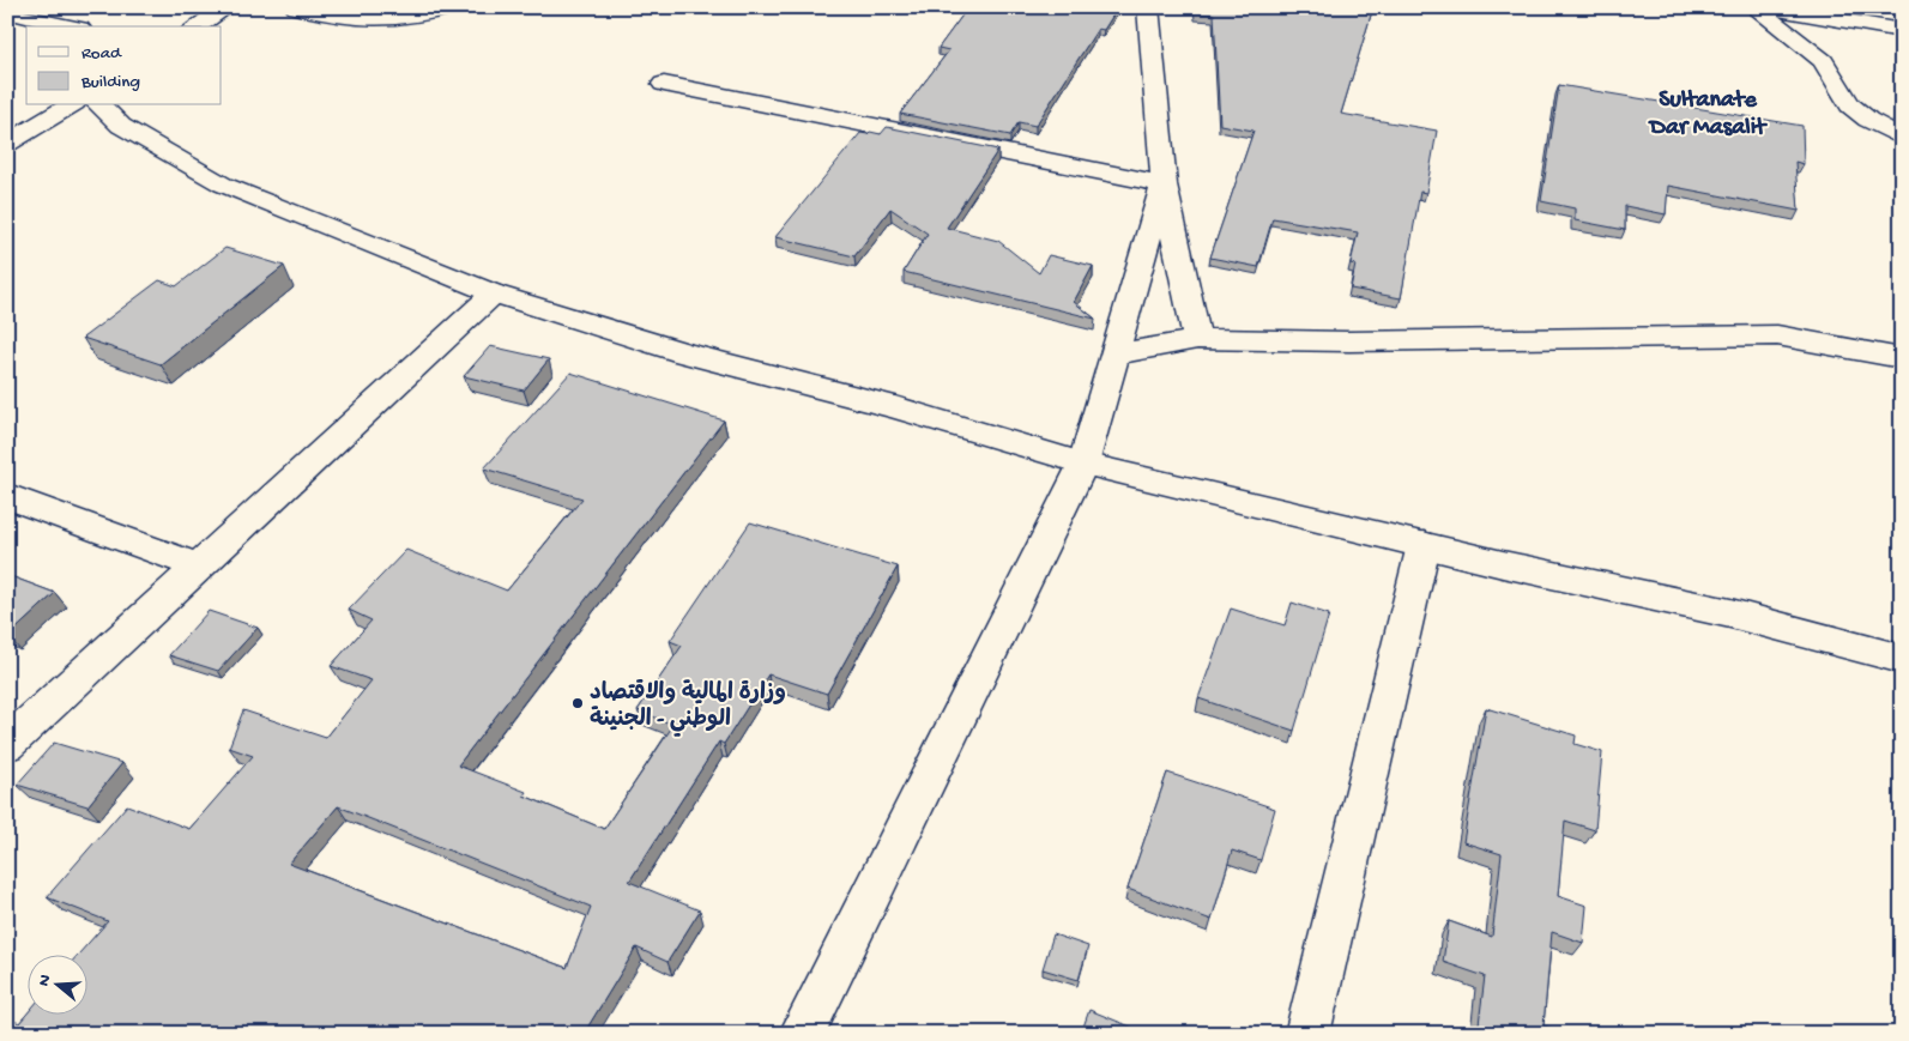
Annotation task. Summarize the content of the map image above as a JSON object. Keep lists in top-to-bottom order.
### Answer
{
  "districts": ["Sultanate Dar Masalit"],
  "places": ["وزارة المالية والاقتصاد الوطني - الجنينة"],
  "legend": ["Road", "Building"],
  "north": "left"
}
